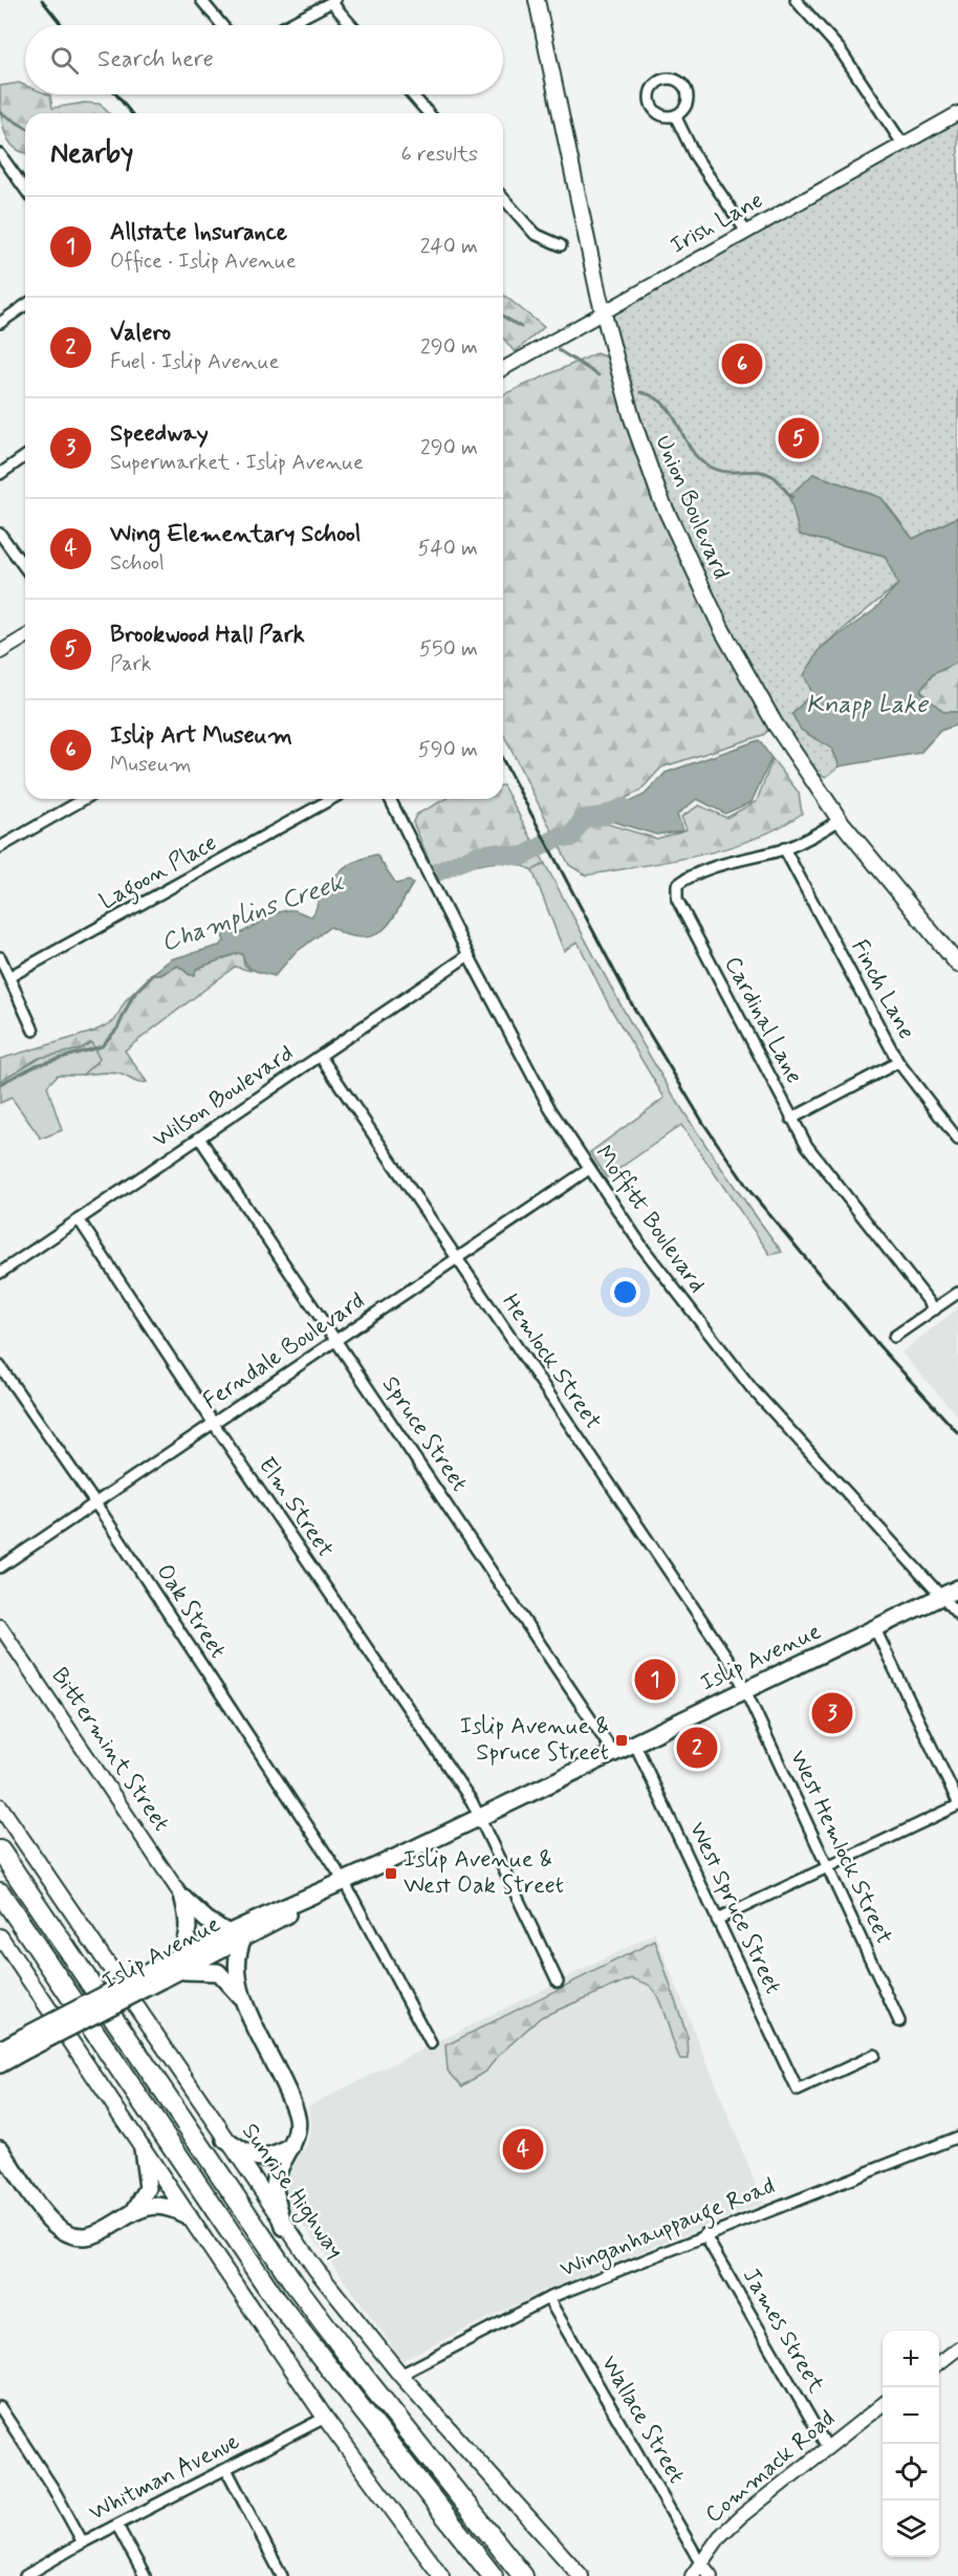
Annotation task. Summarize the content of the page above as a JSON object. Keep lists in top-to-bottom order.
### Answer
{
  "streets": {
    "main road": ["Union Boulevard", "Islip Avenue", "Sunrise Highway"],
    "street": [
      "Irish Lane",
      "Lagoon Place",
      "Finch Lane",
      "Cardinal Lane",
      "Wilson Boulevard",
      "Moffitt Boulevard",
      "Ferndale Boulevard",
      "Hemlock Street",
      "Spruce Street",
      "Elm Street",
      "Oak Street",
      "Bittermint Street",
      "West Hemlock Street",
      "West Spruce Street",
      "Winganhauppauge Road",
      "James Street",
      "Wallace Street",
      "Commack Road",
      "Whitman Avenue"
    ]
  },
  "crossings": [
    ["Irish Lane", "Union Boulevard"],
    ["Union Boulevard", "Cardinal Lane"],
    ["Finch Lane", "Cardinal Lane"],
    ["Wilson Boulevard", "Moffitt Boulevard"],
    ["Wilson Boulevard", "Hemlock Street"],
    ["Wilson Boulevard", "Spruce Street"],
    ["Wilson Boulevard", "Elm Street"],
    ["Moffitt Boulevard", "Ferndale Boulevard"],
    ["Moffitt Boulevard", "Islip Avenue"],
    ["Ferndale Boulevard", "Hemlock Street"],
    ["Ferndale Boulevard", "Spruce Street"],
    ["Ferndale Boulevard", "Elm Street"],
    ["Ferndale Boulevard", "Oak Street"],
    ["Hemlock Street", "Islip Avenue"],
    ["Hemlock Street", "West Hemlock Street"],
    ["Spruce Street", "Islip Avenue"],
    ["Elm Street", "Islip Avenue"],
    ["Oak Street", "Islip Avenue"],
    ["Islip Avenue", "West Hemlock Street"],
    ["Islip Avenue", "West Spruce Street"],
    ["Sunrise Highway", "Winganhauppauge Road"],
    ["Winganhauppauge Road", "James Street"],
    ["Winganhauppauge Road", "Wallace Street"],
    ["James Street", "Commack Road"],
    ["Wallace Street", "Commack Road"]
  ],
  "water": ["Knapp Lake", "Champlins Creek"],
  "places": {
    "transit": ["Islip Avenue & Spruce Street", "Islip Avenue & West Oak Street"]
  },
  "page": {
    "search": "Search here",
    "heading": ["Nearby", "6 results"],
    "list": [
      {
        "mark": "1",
        "name": "Allstate Insurance",
        "note": "Office · Islip Avenue",
        "value": "240 m"
      },
      {
        "mark": "2",
        "name": "Valero",
        "note": "Fuel · Islip Avenue",
        "value": "290 m"
      },
      {
        "mark": "3",
        "name": "Speedway",
        "note": "Supermarket · Islip Avenue",
        "value": "290 m"
      },
      {
        "mark": "4",
        "name": "Wing Elementary School",
        "note": "School",
        "value": "540 m"
      },
      {
        "mark": "5",
        "name": "Brookwood Hall Park",
        "note": "Park",
        "value": "550 m"
      },
      {
        "mark": "6",
        "name": "Islip Art Museum",
        "note": "Museum",
        "value": "590 m"
      }
    ],
    "pins": [
      "6",
      "5",
      "1",
      "3",
      "2",
      "4"
    ],
    "map_buttons": ["+", "−"]
  }
}
